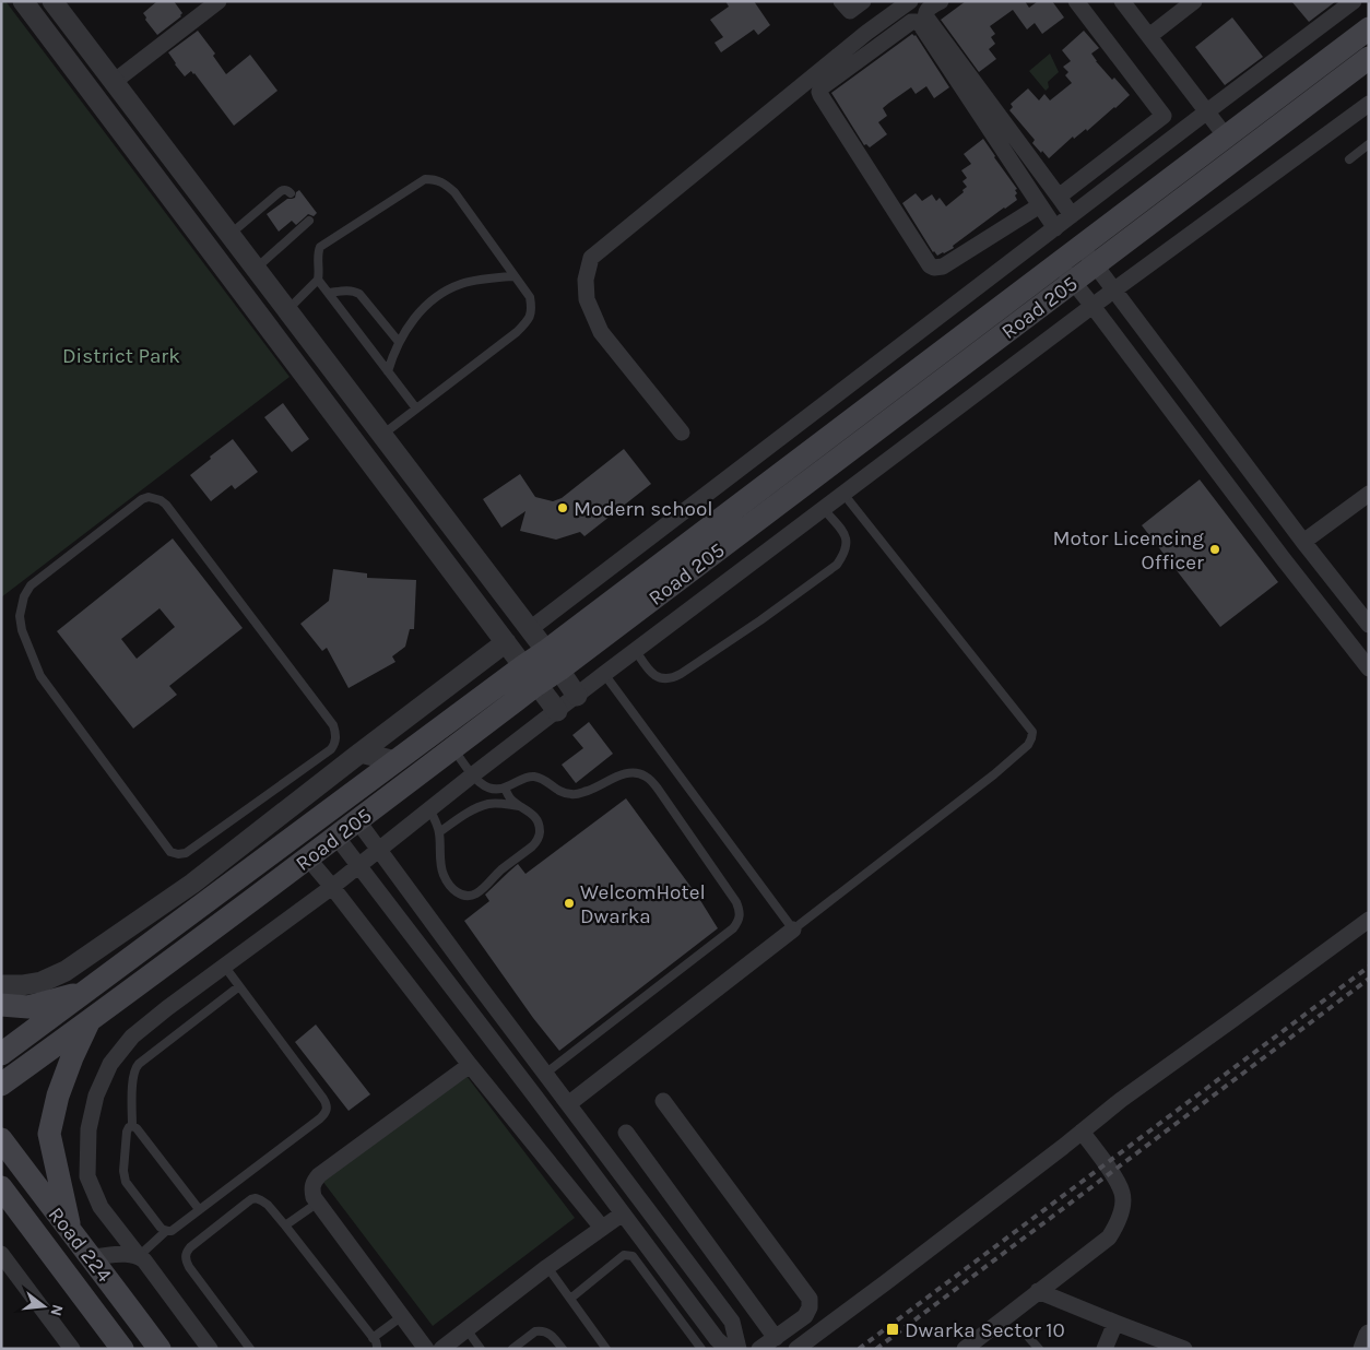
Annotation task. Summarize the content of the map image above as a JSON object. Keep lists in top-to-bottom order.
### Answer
{
  "streets": {
    "main road": ["Road 205", "Road 224"]
  },
  "parks": ["District Park"],
  "places": {
    "other": ["Modern school", "Motor Licencing Officer", "WelcomHotel Dwarka"],
    "transit": ["Dwarka Sector 10"]
  },
  "north": "right"
}
